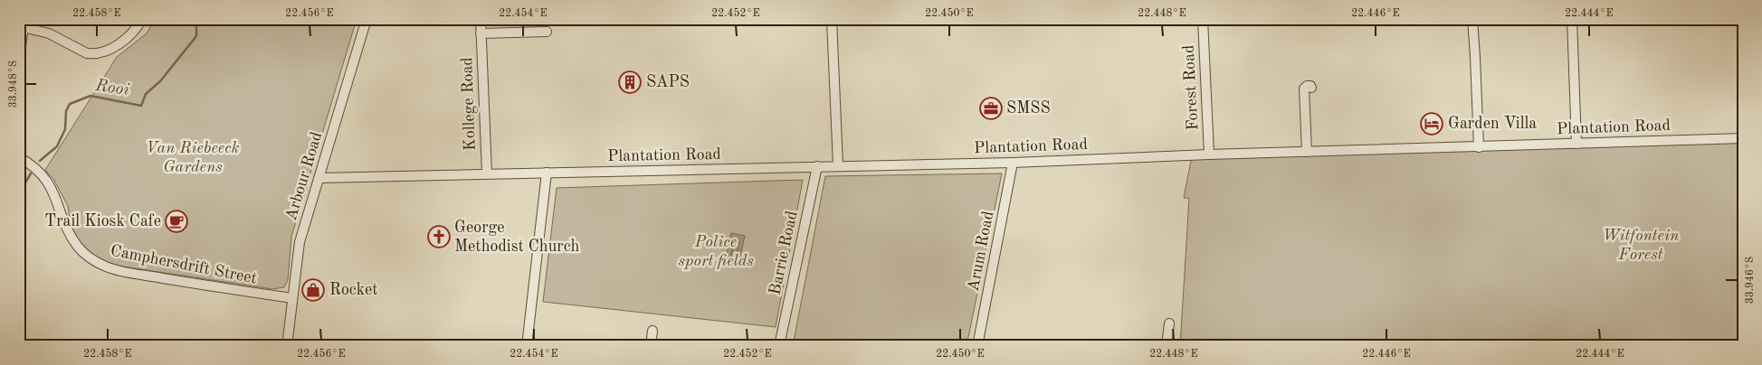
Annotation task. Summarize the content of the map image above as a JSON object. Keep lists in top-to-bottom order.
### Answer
{
  "streets": {
    "street": [
      "Forest Road",
      "Kollege Road",
      "Plantation Road",
      "Arbour Road",
      "Arum Road",
      "Barrie Road",
      "Camphersdrift Street"
    ]
  },
  "crossings": [
    ["Forest Road", "Plantation Road"],
    ["Kollege Road", "Plantation Road"],
    ["Plantation Road", "Arbour Road"],
    ["Plantation Road", "Arum Road"],
    ["Plantation Road", "Barrie Road"],
    ["Arbour Road", "Camphersdrift Street"]
  ],
  "water": ["Rooi"],
  "parks": ["Van Riebeeck Gardens", "Witfontein Forest", "Police sport fields"],
  "places": {
    "building": ["SAPS"],
    "office": ["SMSS"],
    "hotel": ["Garden Villa"],
    "cafe": ["Trail Kiosk Cafe"],
    "church": ["George Methodist Church"],
    "shop": ["Rocket"]
  },
  "coordinates": [
    "22.458°E",
    "22.456°E",
    "22.454°E",
    "22.452°E",
    "22.450°E",
    "22.448°E",
    "22.446°E",
    "22.444°E",
    "33.948°S",
    "33.946°S"
  ]
}
